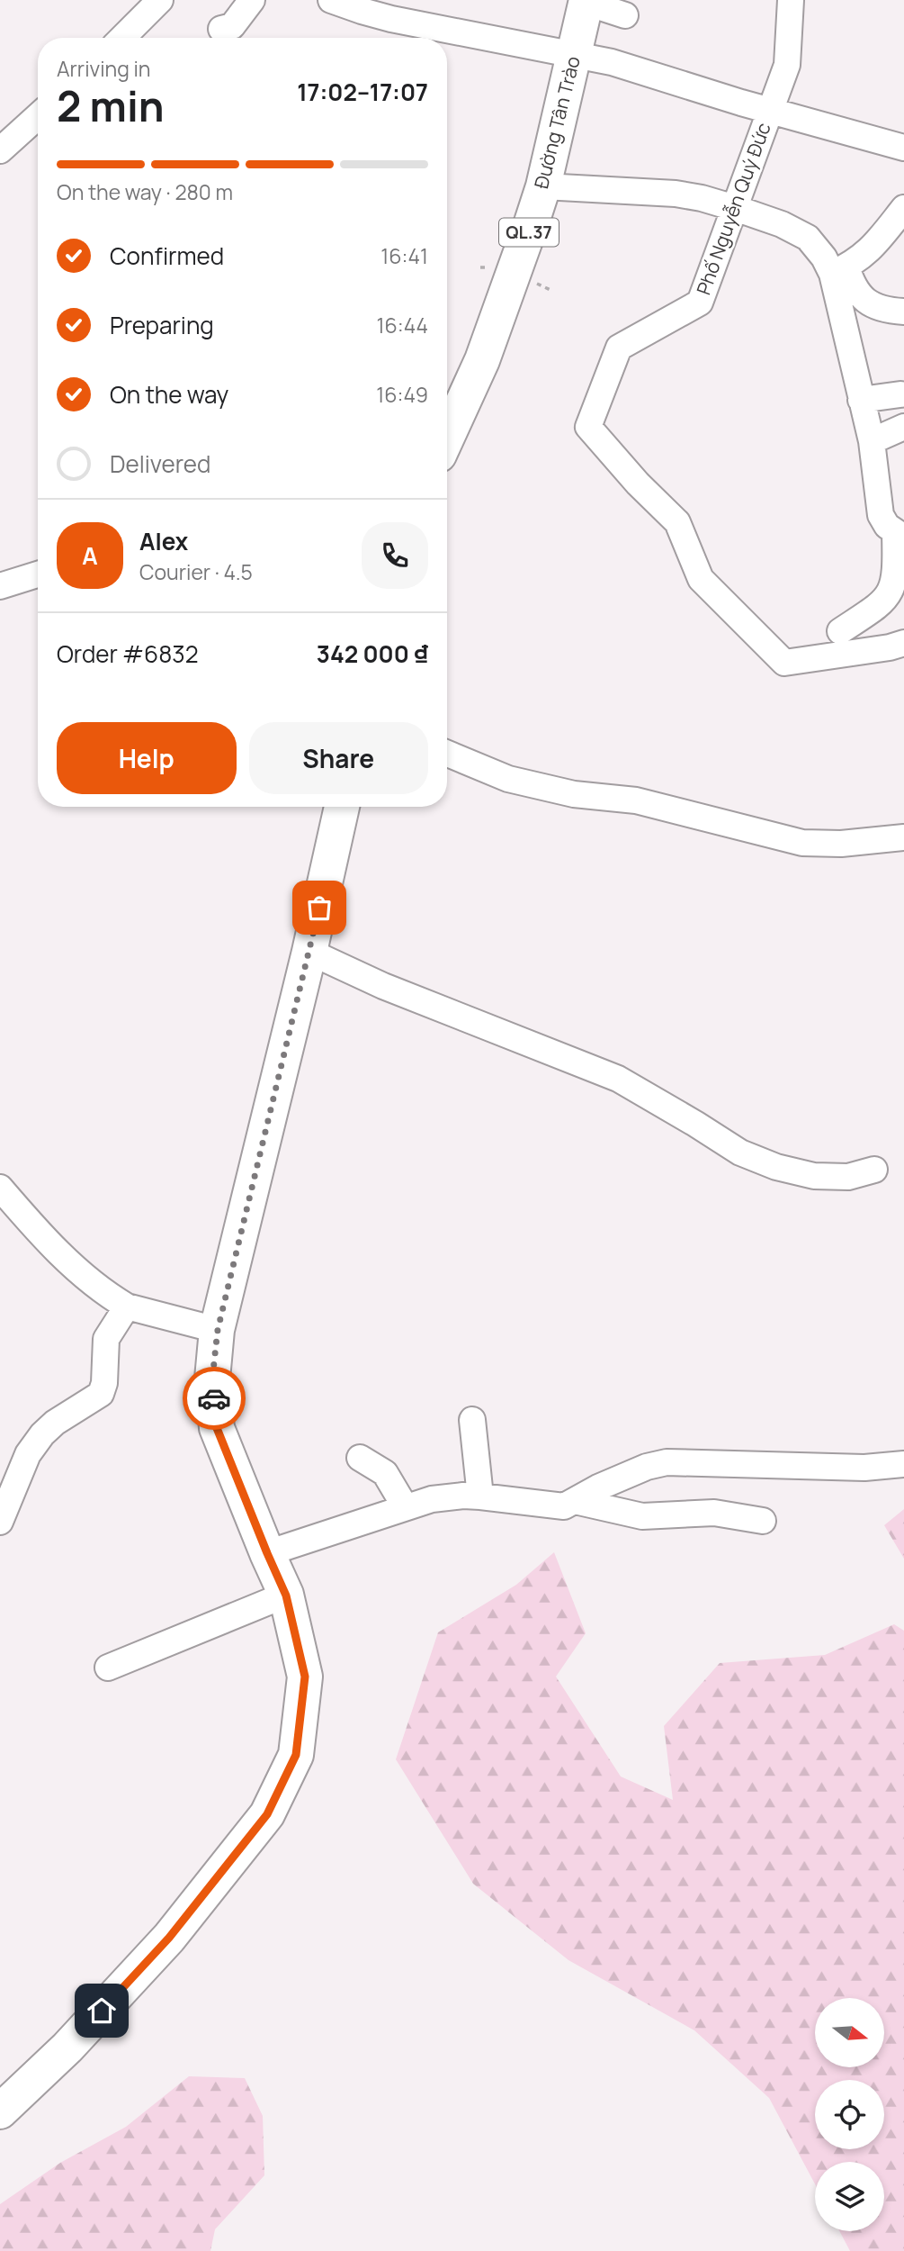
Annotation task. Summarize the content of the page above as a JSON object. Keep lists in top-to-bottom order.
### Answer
{
  "streets": {
    "highway": ["Đường Tân Trào", "QL.37"],
    "street": ["Phố Nguyễn Quý Đức"]
  },
  "north": "right",
  "page": {
    "heading": ["2 min", "Arriving in", "17:02–17:07"],
    "panel": [
      "Alex",
      "Courier · 4.5",
      "Order #6832",
      "342 000 ₫"
    ],
    "bar": "On the way · 280 m",
    "list": [
      ["Confirmed", "16:41"],
      ["Preparing", "16:44"],
      ["On the way", "16:49"],
      "Delivered"
    ],
    "round": "A",
    "buttons": ["Help", "Share"]
  }
}
